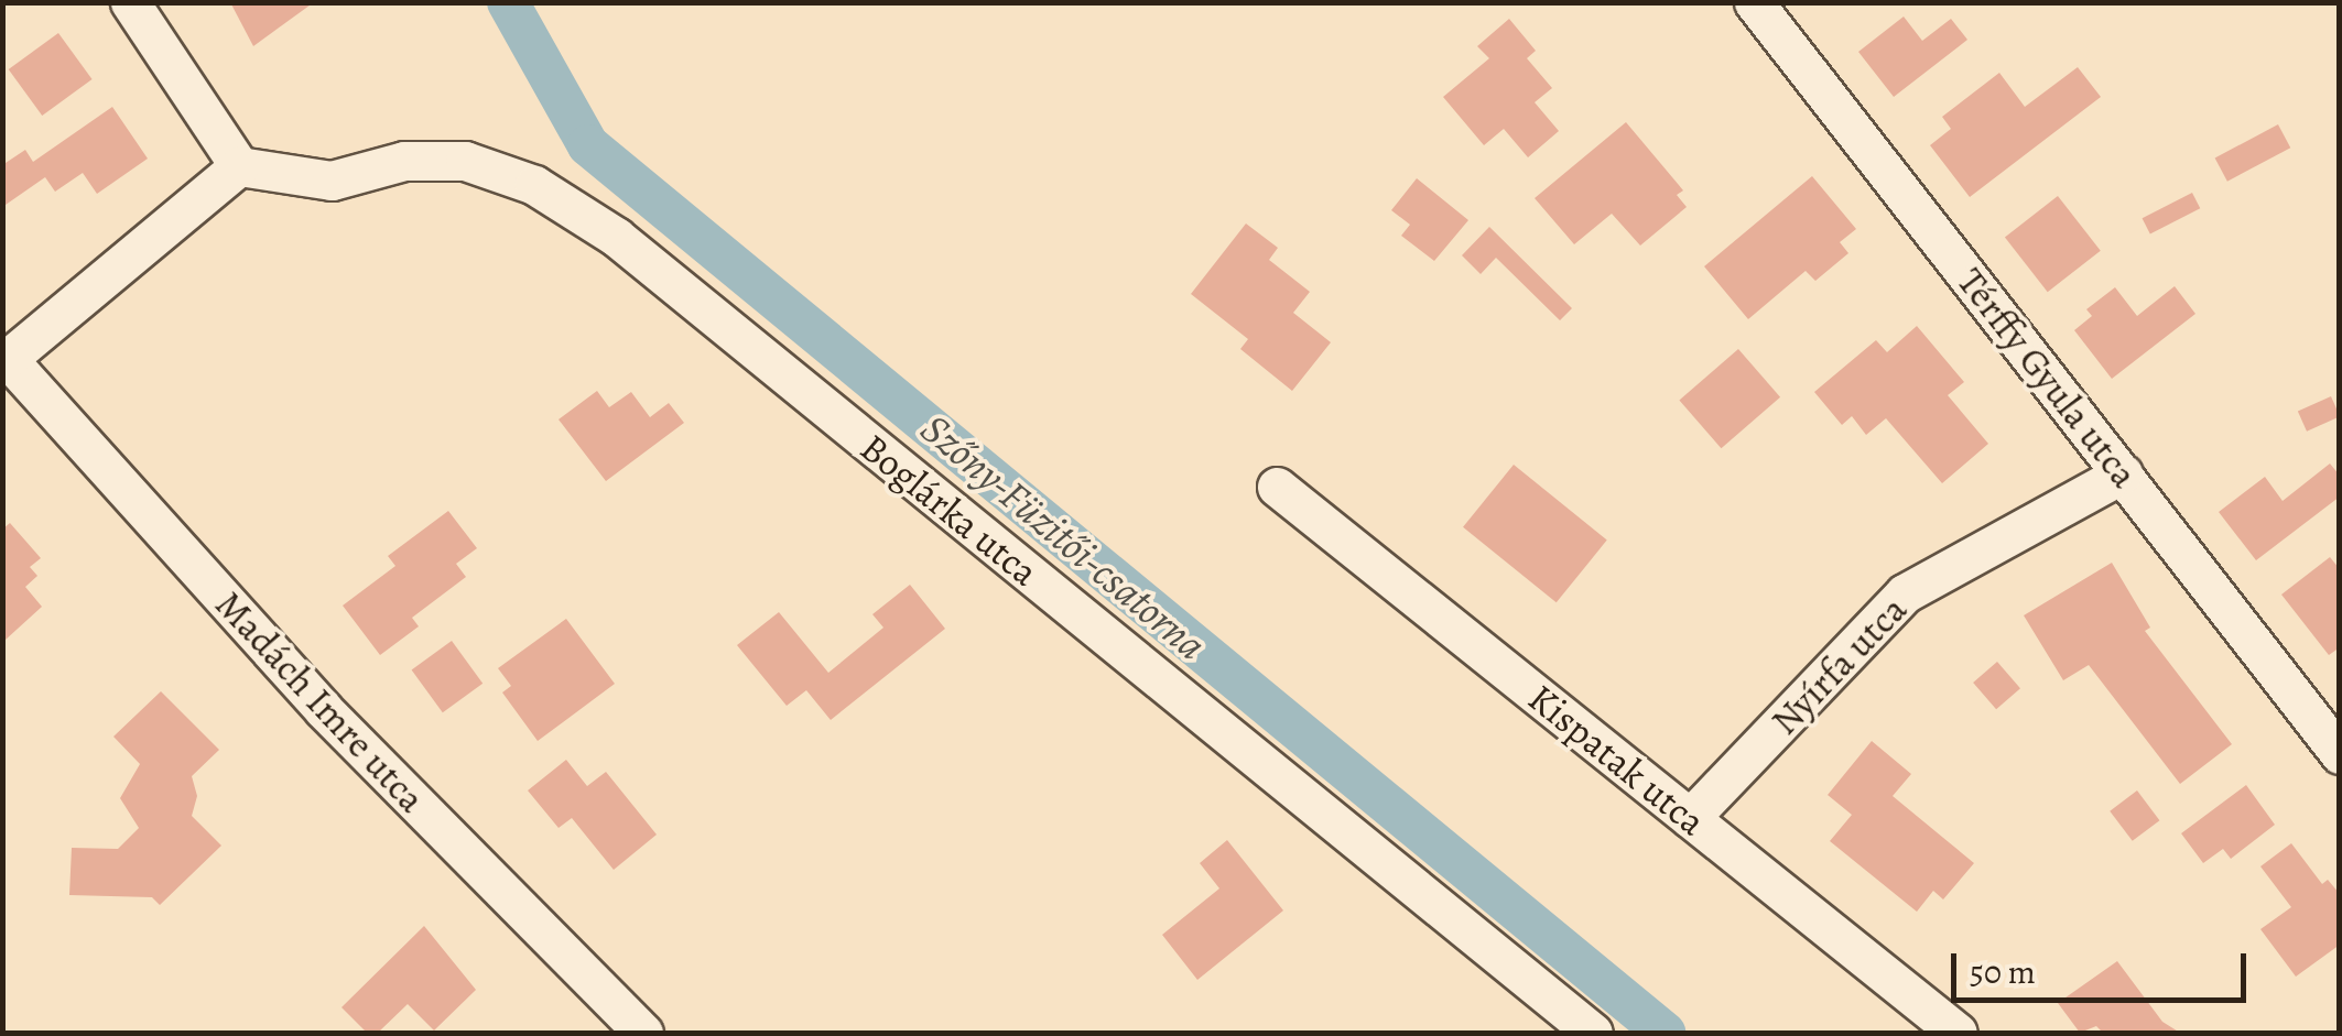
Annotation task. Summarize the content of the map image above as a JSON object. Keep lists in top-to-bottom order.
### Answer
{
  "streets": {
    "street": [
      "Térffy Gyula utca",
      "Boglárka utca",
      "Nyírfa utca",
      "Madách Imre utca",
      "Kispatak utca"
    ]
  },
  "crossings": [
    ["Térffy Gyula utca", "Nyírfa utca"],
    ["Nyírfa utca", "Kispatak utca"]
  ],
  "water": ["Szőny-Füzitői-csatorna"],
  "scale_bar": "50 m"
}
